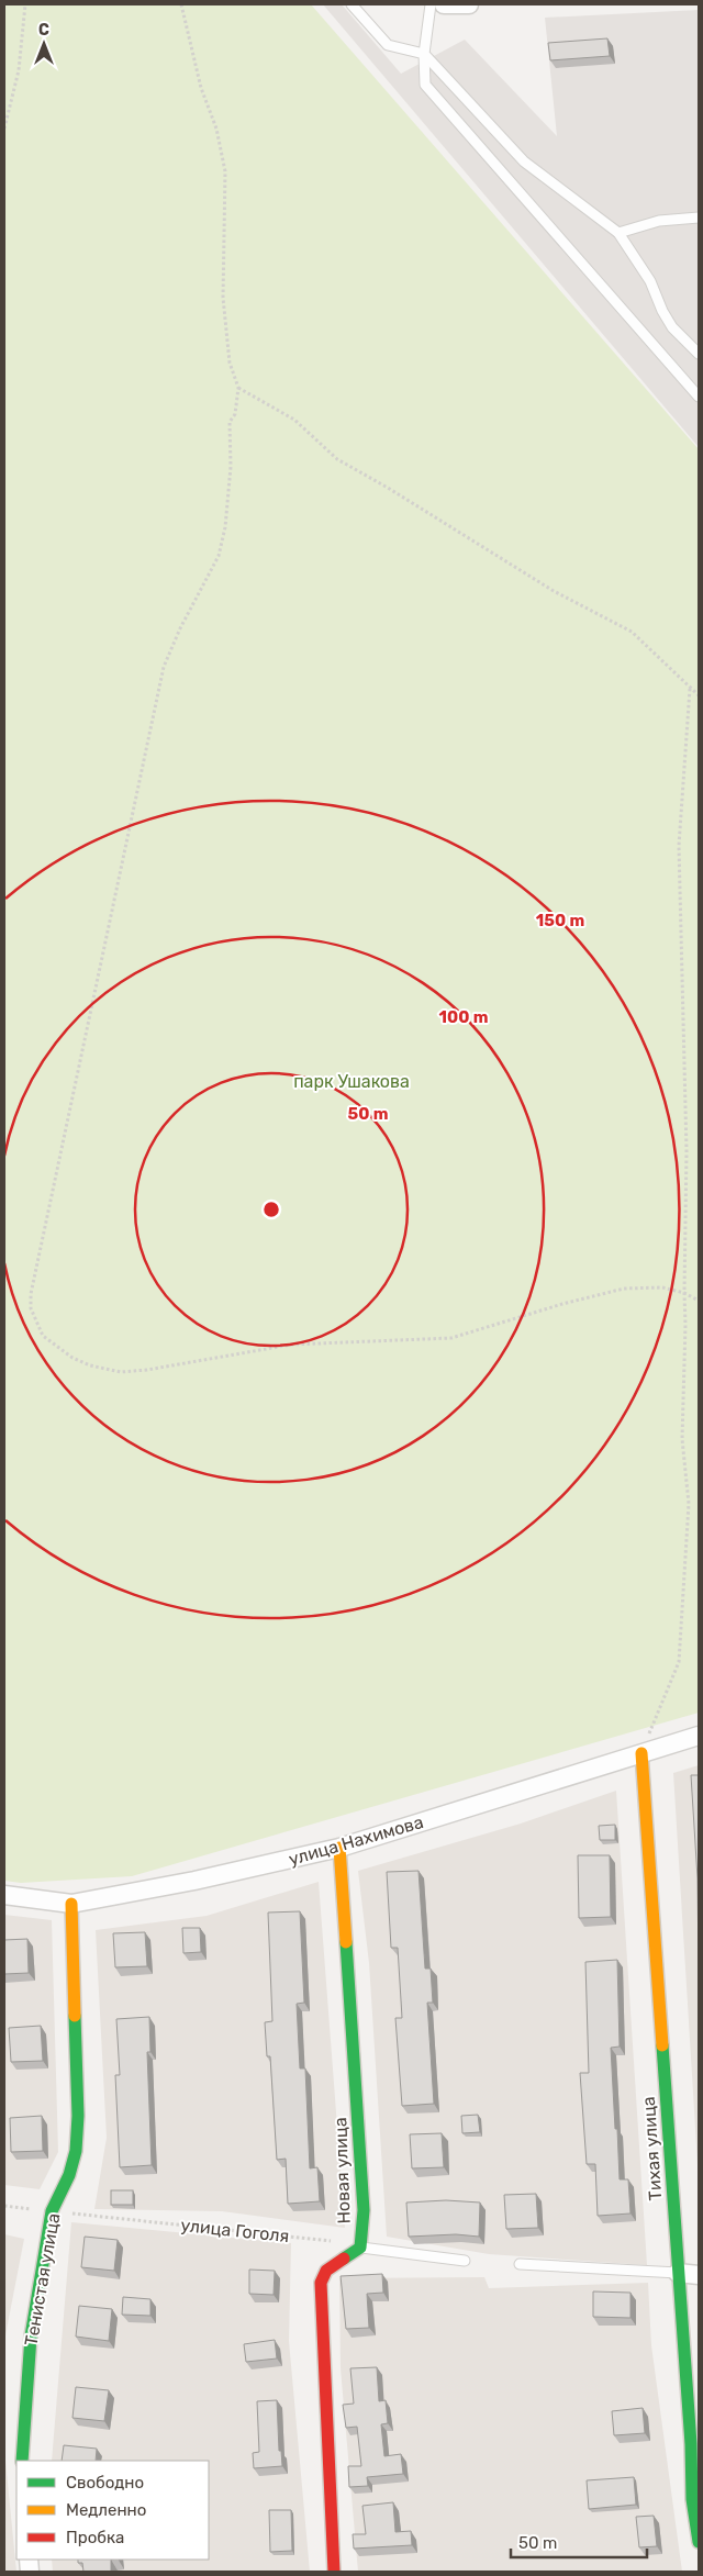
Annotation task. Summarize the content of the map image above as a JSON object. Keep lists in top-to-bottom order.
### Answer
{
  "streets": {
    "street": [
      "улица Нахимова",
      "Тихая улица",
      "Новая улица",
      "Тенистая улица"
    ],
    "path": ["улица Гоголя"]
  },
  "crossings": [
    ["улица Нахимова", "Тихая улица"],
    ["улица Нахимова", "Новая улица"],
    ["улица Нахимова", "Тенистая улица"],
    ["улица Гоголя", "Тенистая улица"]
  ],
  "parks": ["парк Ушакова"],
  "legend": ["Свободно", "Медленно", "Пробка"],
  "scale_bar": "50 m",
  "north": "top",
  "rings": ["150 m", "100 m", "50 m"]
}
